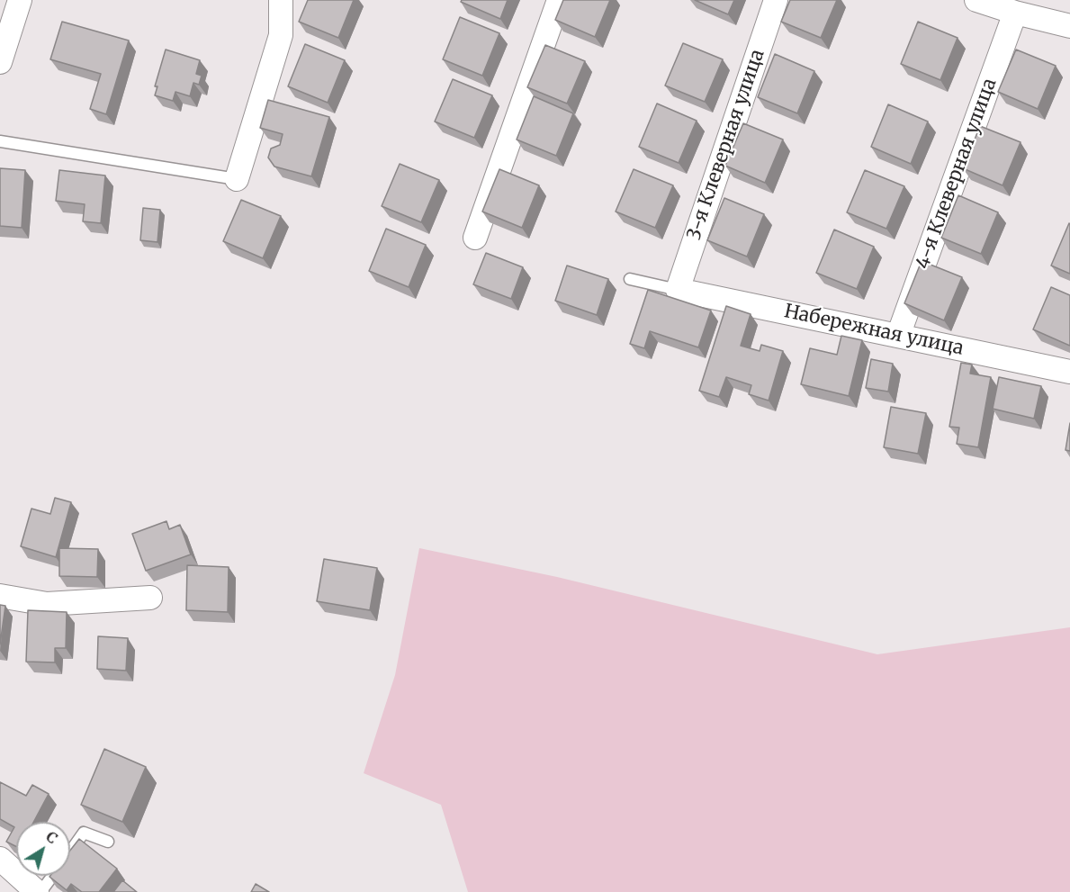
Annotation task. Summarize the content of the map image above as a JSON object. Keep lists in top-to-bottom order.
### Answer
{
  "streets": {
    "street": ["3-я Клеверная улица", "4-я Клеверная улица", "Набережная улица"]
  },
  "crossings": [
    ["3-я Клеверная улица", "Набережная улица"],
    ["4-я Клеверная улица", "Набережная улица"]
  ],
  "north": "top right"
}
